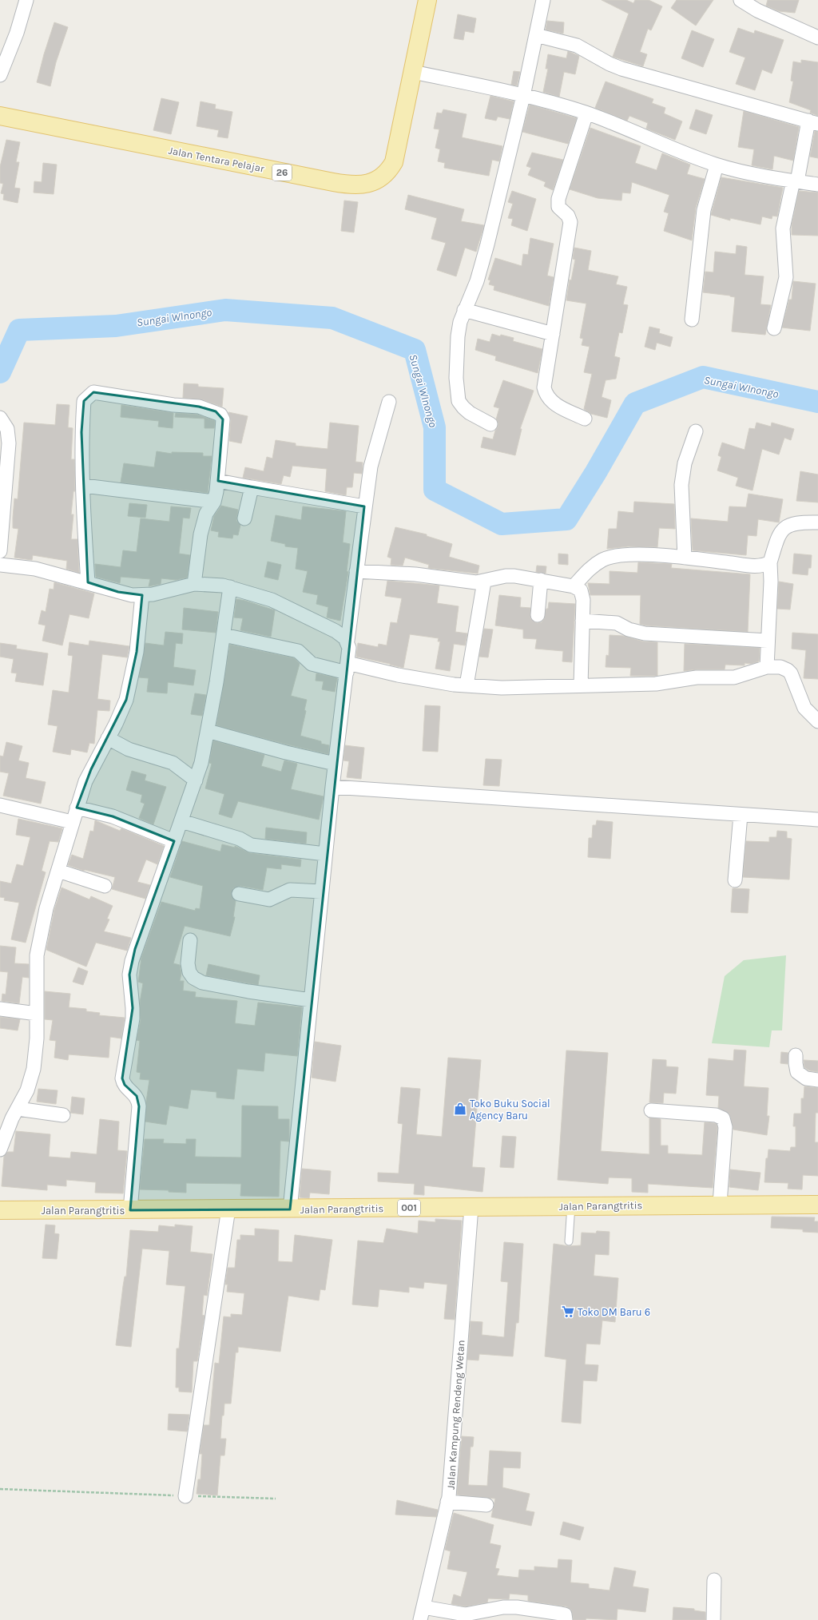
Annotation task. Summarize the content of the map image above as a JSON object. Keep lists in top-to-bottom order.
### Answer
{
  "streets": {
    "main road": [
      "Jalan Tentara Pelajar",
      "26",
      "Jalan Parangtritis",
      "001"
    ],
    "street": ["Jalan Kampung Rendeng Wetan"]
  },
  "crossings": [
    ["Jalan Parangtritis", "Jalan Kampung Rendeng Wetan"]
  ],
  "water": ["Sungai WInongo"],
  "places": {
    "shop": ["Toko Buku Social Agency Baru"],
    "supermarket": ["Toko DM Baru 6"]
  }
}
